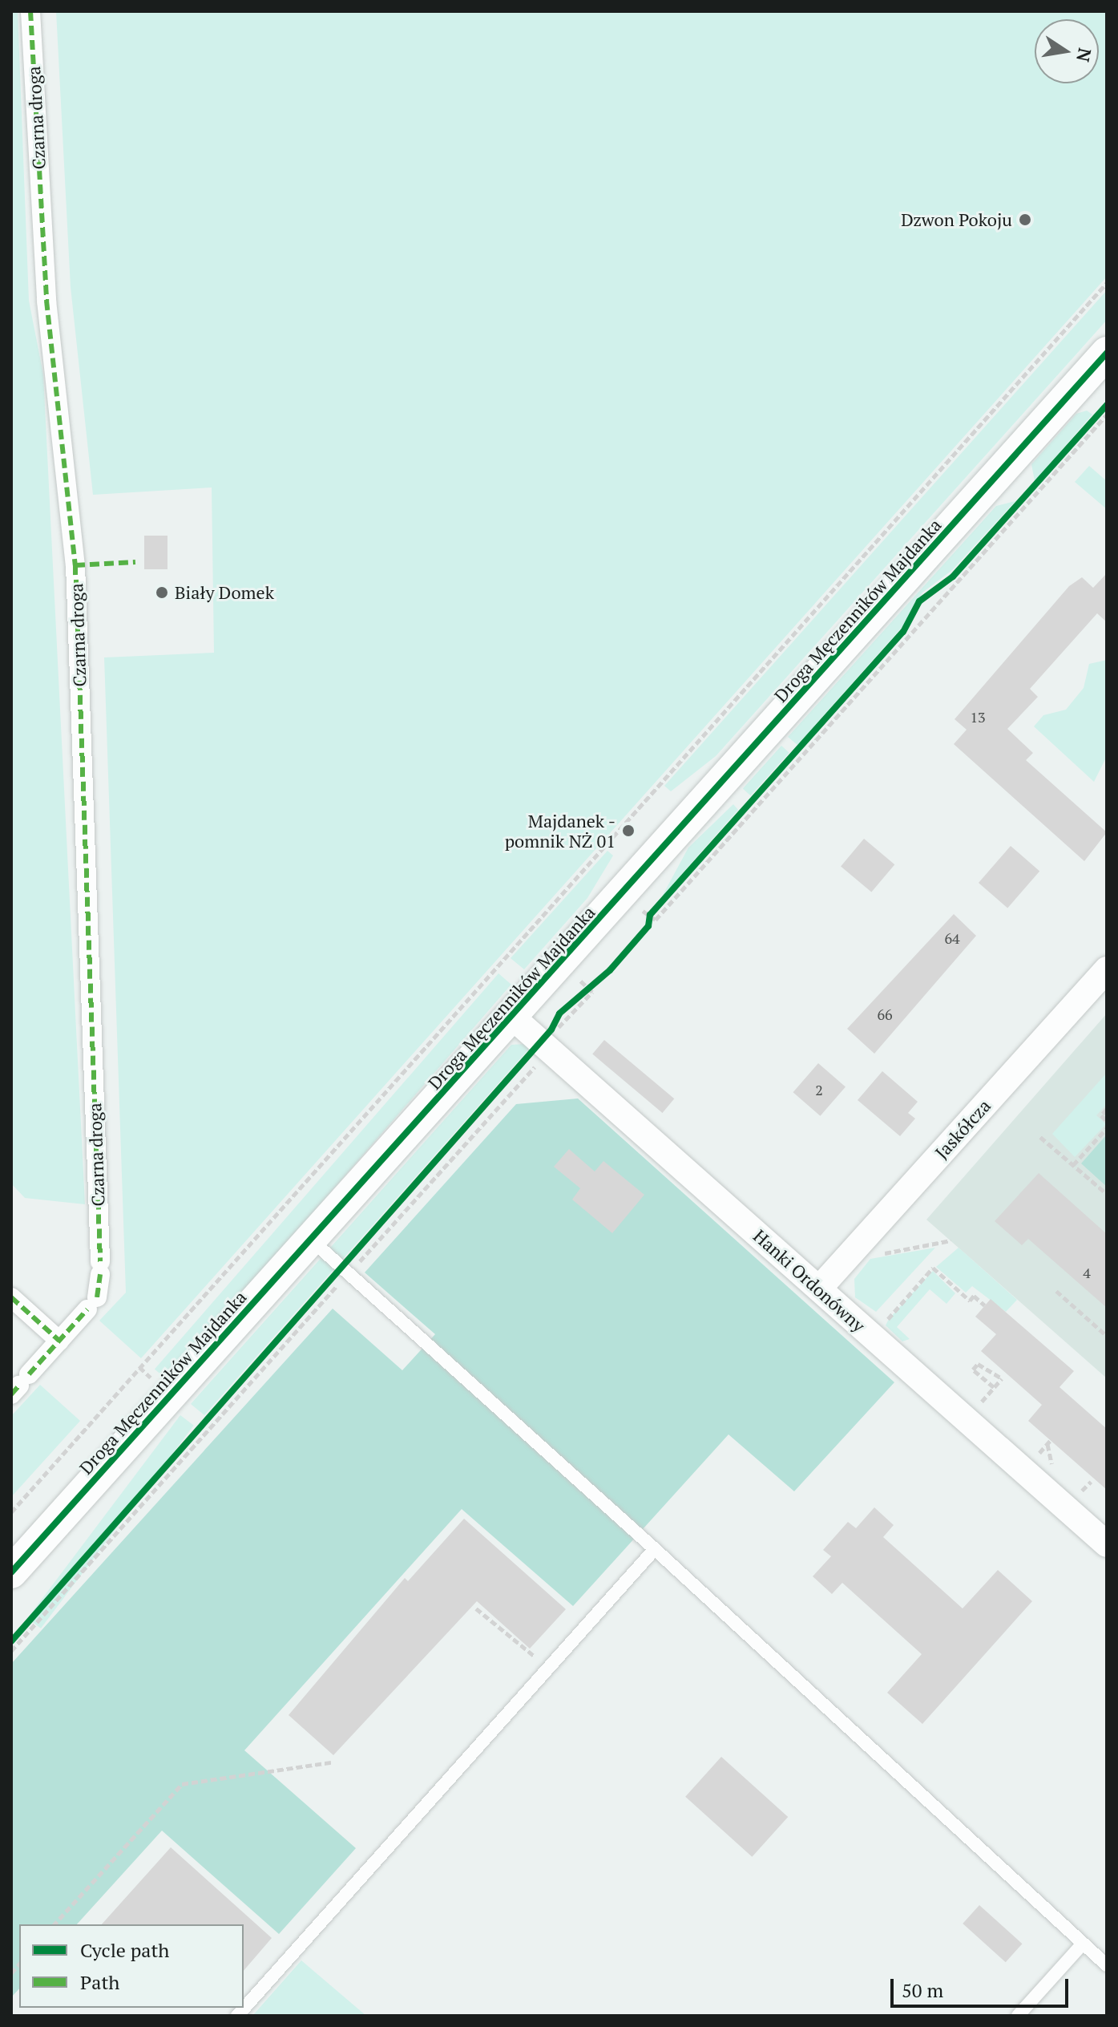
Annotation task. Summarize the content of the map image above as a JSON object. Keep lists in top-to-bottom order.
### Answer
{
  "streets": {
    "street": [
      "Czarna droga",
      "Droga Męczenników Majdanka",
      "Jaskółcza",
      "Hanki Ordonówny"
    ]
  },
  "crossings": [
    ["Droga Męczenników Majdanka", "Hanki Ordonówny"],
    ["Jaskółcza", "Hanki Ordonówny"]
  ],
  "places": ["Dzwon Pokoju", "Biały Domek", "Majdanek - pomnik NŻ 01"],
  "house_numbers": [
    "13",
    "64",
    "66",
    "2",
    "4"
  ],
  "legend": ["Cycle path", "Path"],
  "scale_bar": "50 m",
  "north": "right"
}
